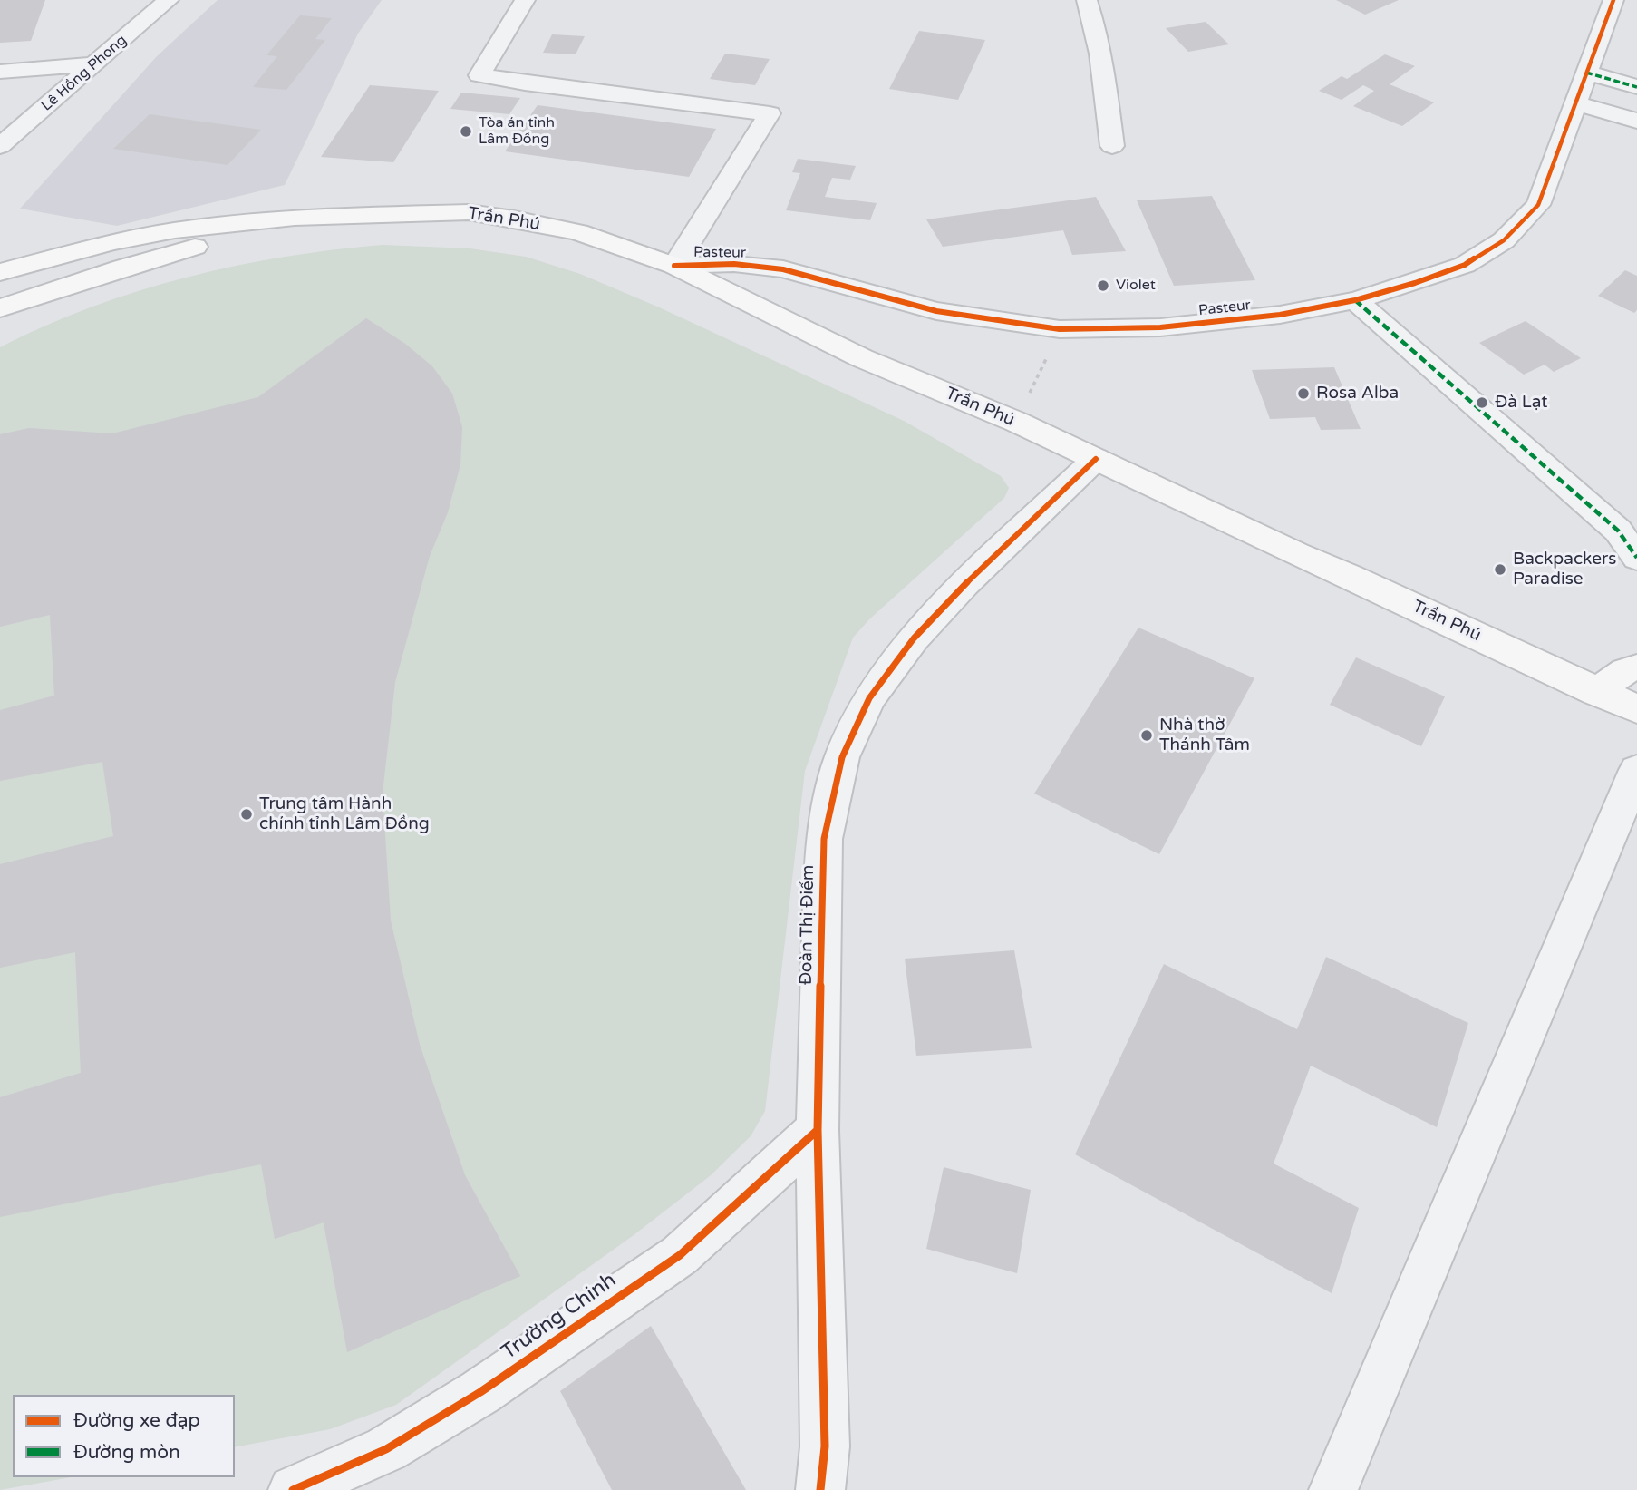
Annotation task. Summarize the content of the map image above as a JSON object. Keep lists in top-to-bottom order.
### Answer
{
  "streets": {
    "main road": ["Trần Phú"],
    "street": [
      "Lê Hồng Phong",
      "Pasteur",
      "Đoàn Thị Điểm",
      "Trường Chinh"
    ]
  },
  "crossings": [
    ["Trần Phú", "Pasteur"],
    ["Trần Phú", "Đoàn Thị Điểm"],
    ["Đoàn Thị Điểm", "Trường Chinh"]
  ],
  "places": [
    "Tòa án tỉnh Lâm Đồng",
    "Violet",
    "Rosa Alba",
    "Đà Lạt",
    "Backpackers Paradise",
    "Nhà thờ Thánh Tâm",
    "Trung tâm Hành chính tỉnh Lâm Đồng"
  ],
  "legend": ["Đường xe đạp", "Đường mòn"]
}
